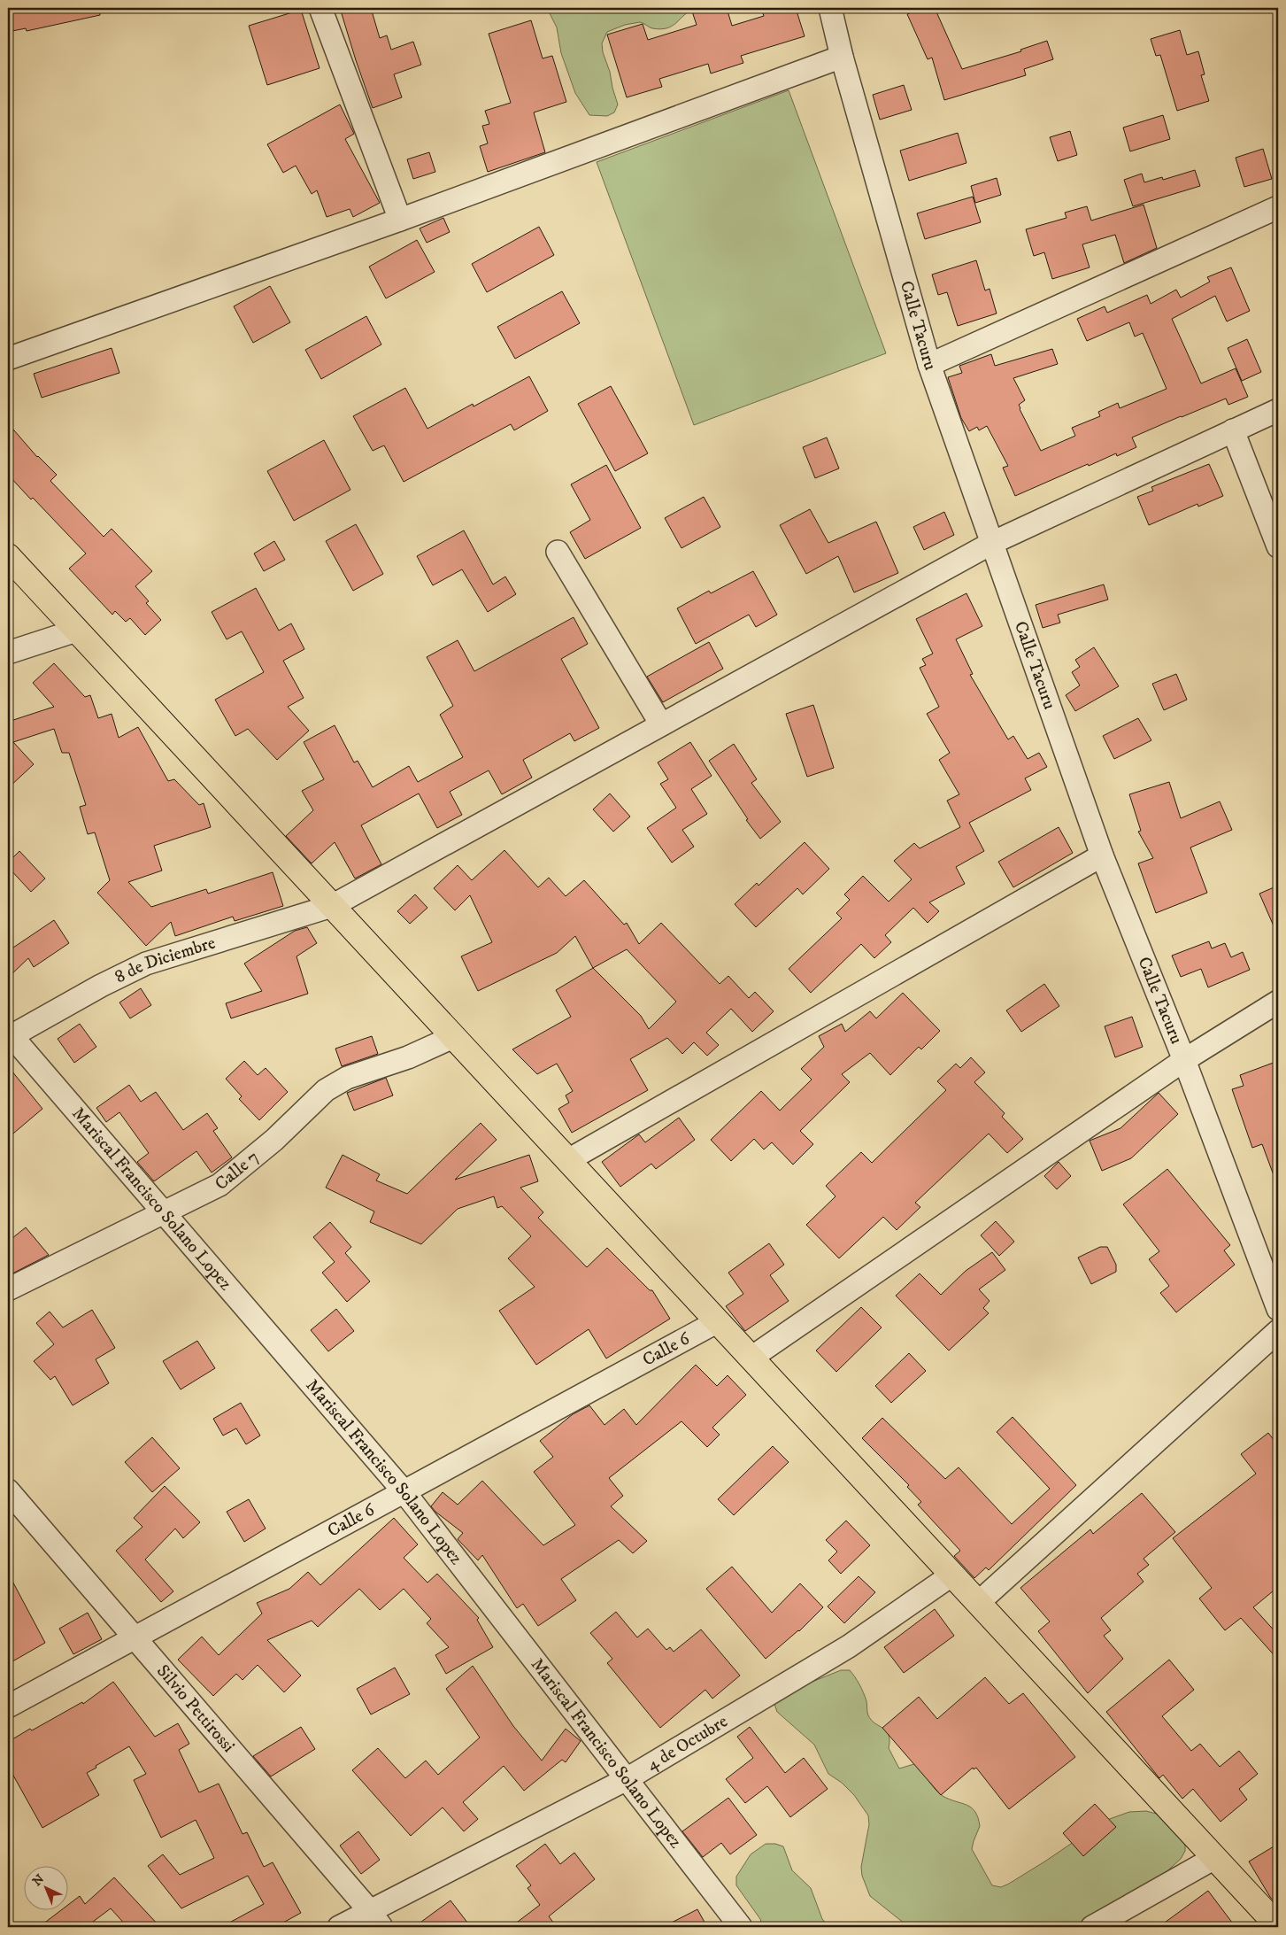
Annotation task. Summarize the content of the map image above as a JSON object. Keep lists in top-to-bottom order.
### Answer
{
  "streets": {
    "street": [
      "Calle Tacuru",
      "8 de Diciembre",
      "Calle 7",
      "Mariscal Francisco Solano Lopez",
      "Calle 6",
      "Silvio Pettirossi",
      "4 de Octubre"
    ]
  },
  "crossings": [
    ["Calle Tacuru", "8 de Diciembre"],
    ["8 de Diciembre", "Mariscal Francisco Solano Lopez"],
    ["Calle 7", "Mariscal Francisco Solano Lopez"],
    ["Mariscal Francisco Solano Lopez", "Calle 6"],
    ["Mariscal Francisco Solano Lopez", "4 de Octubre"],
    ["Calle 6", "Silvio Pettirossi"],
    ["Silvio Pettirossi", "4 de Octubre"]
  ],
  "north": "top left"
}
